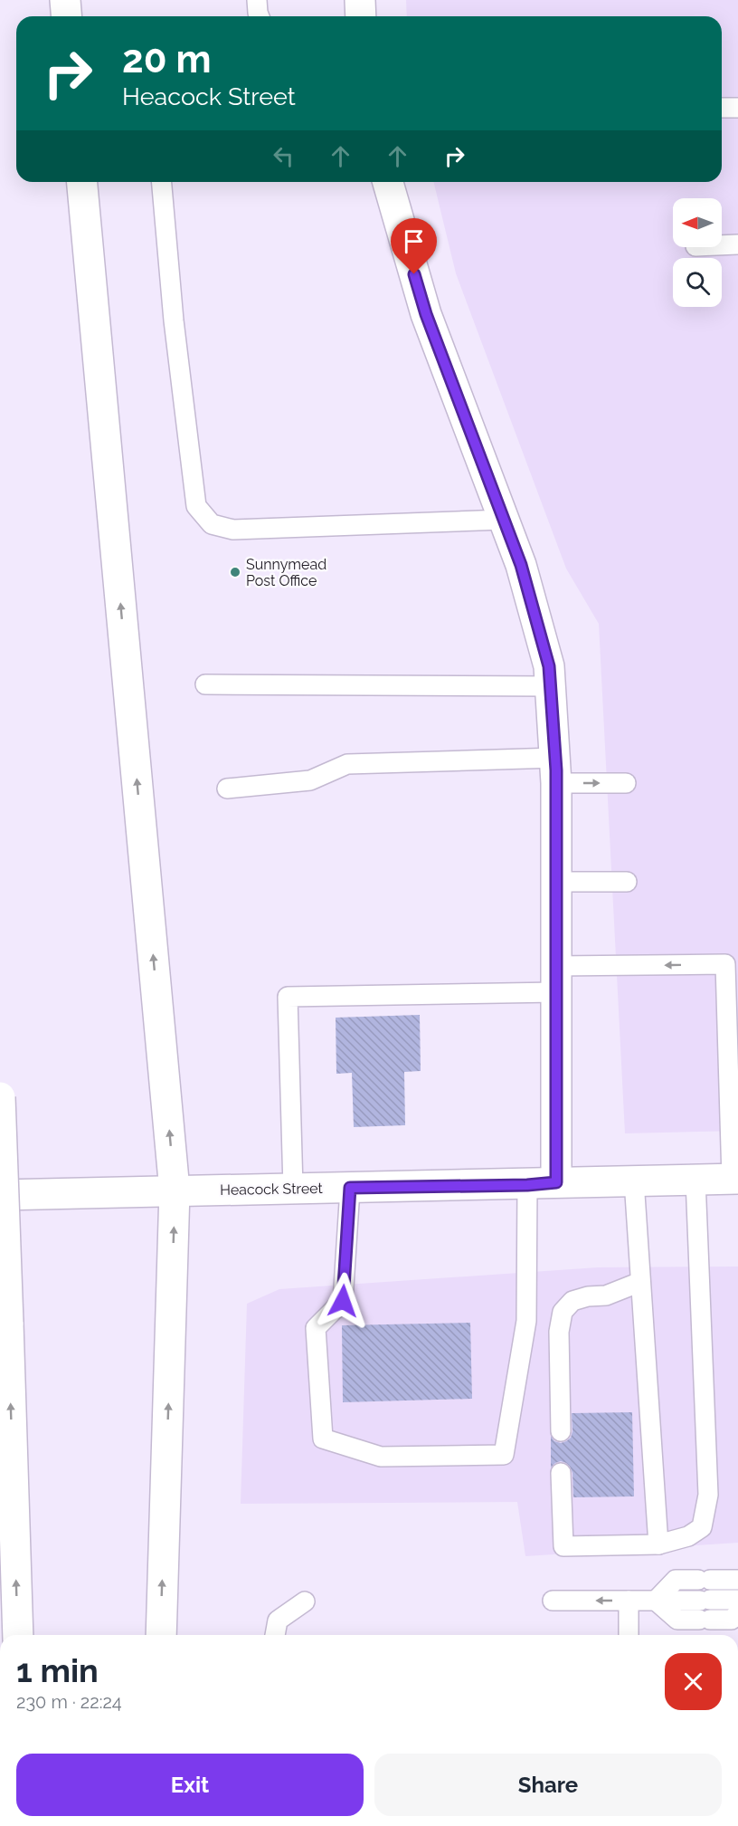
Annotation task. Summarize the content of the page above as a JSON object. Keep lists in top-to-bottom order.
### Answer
{
  "streets": {
    "main road": ["Heacock Street"]
  },
  "places": ["Sunnymead Post Office"],
  "north": "left",
  "page": {
    "turn": ["20 m", "Heacock Street"],
    "heading": ["1 min", "230 m · 22:24"],
    "buttons": ["Exit", "Share"]
  }
}
